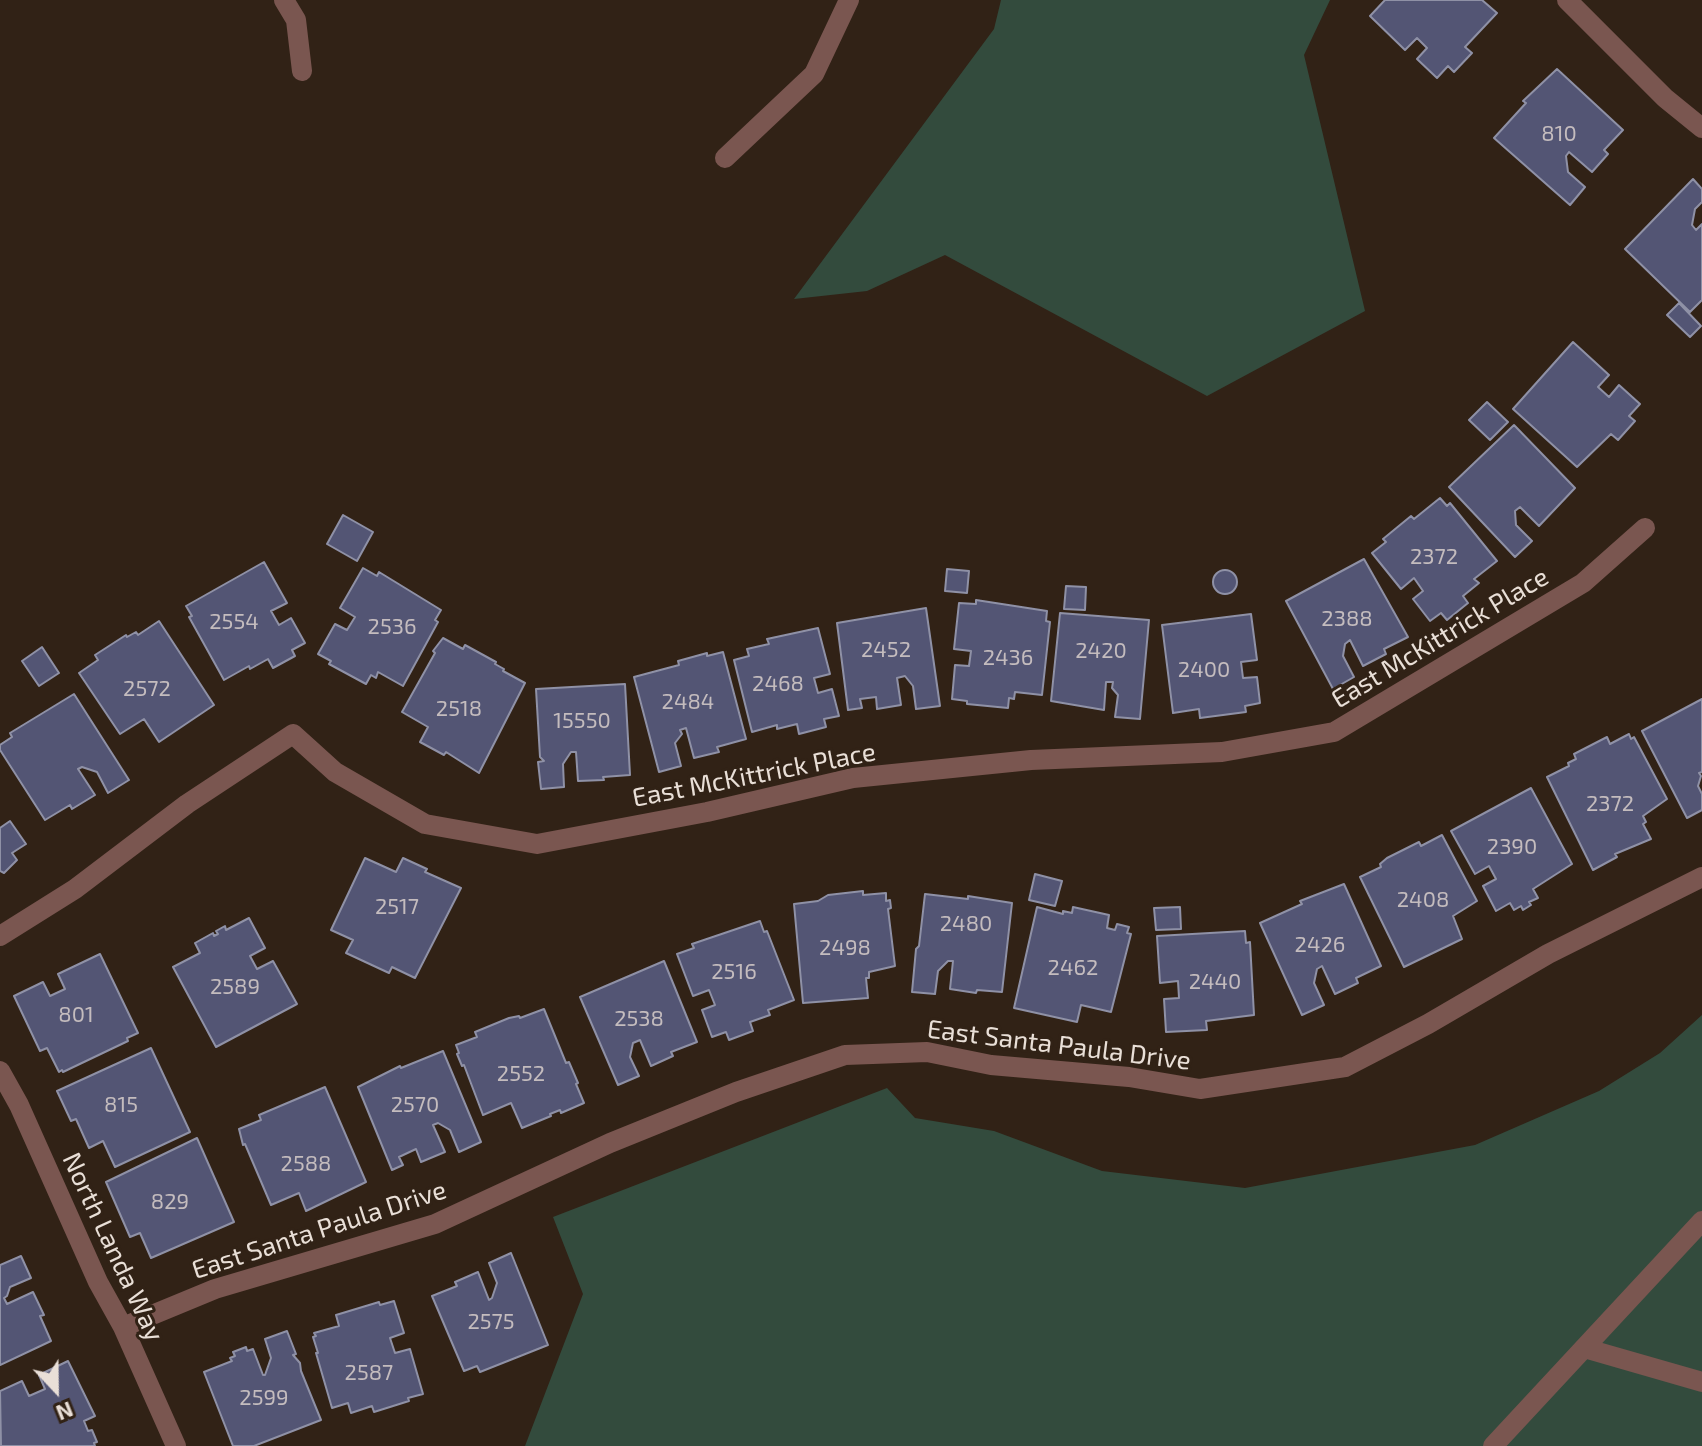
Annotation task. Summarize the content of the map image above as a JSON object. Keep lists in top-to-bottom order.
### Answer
{
  "streets": {
    "street": ["East McKittrick Place", "East Santa Paula Drive", "North Landa Way"]
  },
  "crossings": [
    ["East Santa Paula Drive", "North Landa Way"]
  ],
  "house_numbers": [
    "810",
    "2372",
    "2388",
    "2554",
    "2536",
    "2452",
    "2420",
    "2436",
    "2400",
    "2468",
    "2572",
    "2484",
    "2518",
    "15550",
    "2372",
    "2390",
    "2408",
    "2517",
    "2480",
    "2426",
    "2498",
    "2462",
    "2516",
    "2440",
    "2589",
    "801",
    "2538",
    "2552",
    "815",
    "2570",
    "2588",
    "829",
    "2575",
    "2587",
    "2599"
  ],
  "north": "bottom"
}
